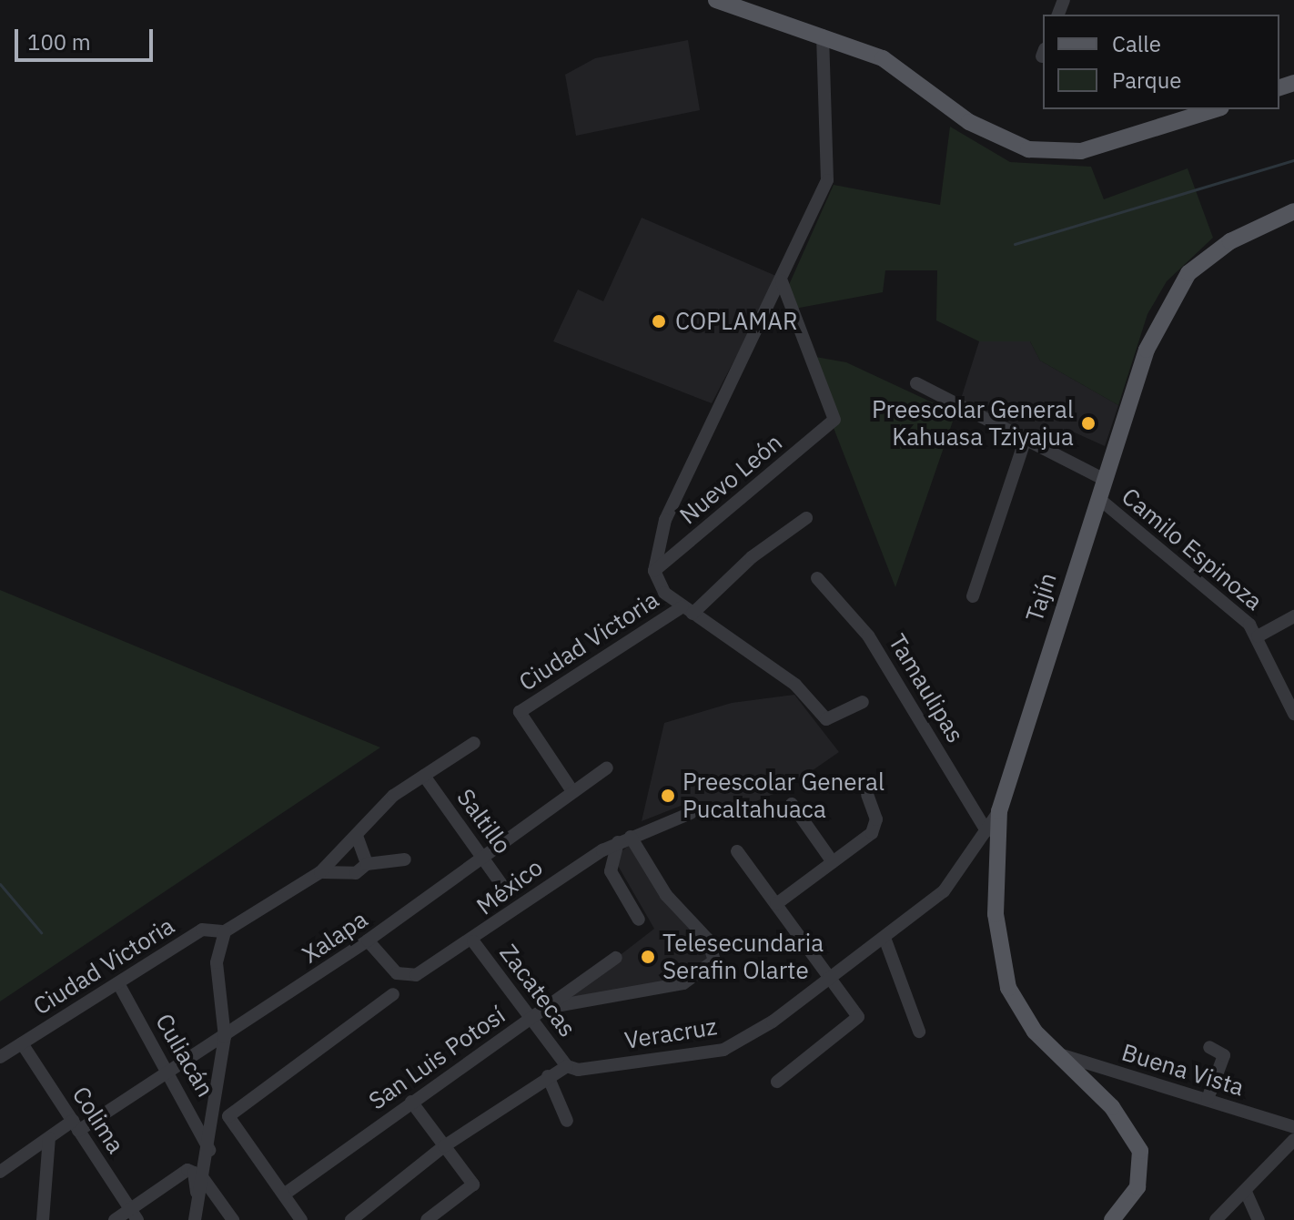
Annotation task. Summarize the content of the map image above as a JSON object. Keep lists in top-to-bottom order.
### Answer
{
  "streets": {
    "main road": ["Tajín"],
    "street": [
      "Nuevo León",
      "Camilo Espinoza",
      "Ciudad Victoria",
      "Tamaulipas",
      "Saltillo",
      "México",
      "Xalapa",
      "Zacatecas",
      "Veracruz",
      "Culiacán",
      "San Luis Potosí",
      "Buena Vista",
      "Colima"
    ]
  },
  "crossings": [
    ["Camilo Espinoza", "Tajín"],
    ["Tajín", "Veracruz"],
    ["Tajín", "Buena Vista"],
    ["Ciudad Victoria", "Saltillo"],
    ["Ciudad Victoria", "Xalapa"],
    ["Ciudad Victoria", "Culiacán"],
    ["Ciudad Victoria", "Colima"],
    ["Tamaulipas", "Veracruz"],
    ["Saltillo", "Xalapa"],
    ["México", "Xalapa"],
    ["México", "Zacatecas"],
    ["Xalapa", "Culiacán"],
    ["Xalapa", "Colima"],
    ["Zacatecas", "Veracruz"],
    ["Zacatecas", "San Luis Potosí"]
  ],
  "places": [
    "COPLAMAR",
    "Preescolar General Kahuasa Tziyajua",
    "Preescolar General Pucaltahuaca",
    "Telesecundaria Serafin Olarte"
  ],
  "legend": ["Calle", "Parque"],
  "scale_bar": "100 m"
}
